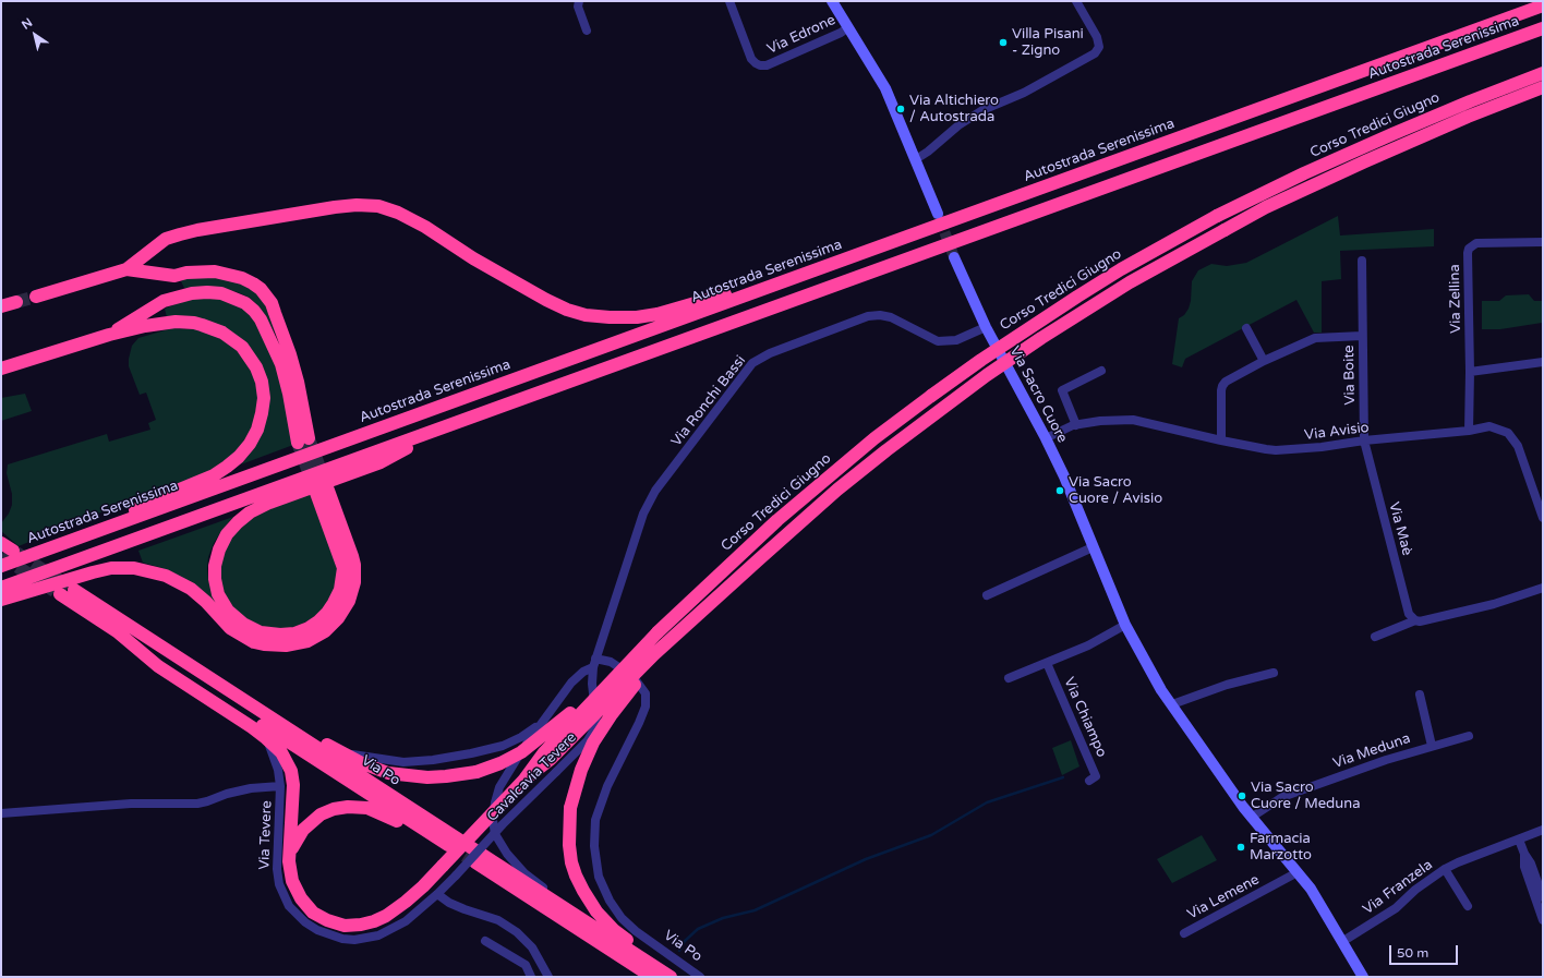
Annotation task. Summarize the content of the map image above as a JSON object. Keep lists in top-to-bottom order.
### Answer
{
  "streets": {
    "highway": ["Autostrada Serenissima", "Corso Tredici Giugno", "Via Po"],
    "street": [
      "Via Edrone",
      "Via Zellina",
      "Via Boite",
      "Via Sacro Cuore",
      "Via Ronchi Bassi",
      "Via Avisio",
      "Via Maè",
      "Via Chiampo",
      "Via Meduna",
      "Cavalcavia Tevere",
      "Via Tevere",
      "Via Franzela",
      "Via Lemene"
    ]
  },
  "crossings": [
    ["Via Zellina", "Via Avisio"],
    ["Via Boite", "Via Avisio"],
    ["Via Boite", "Via Maè"],
    ["Via Sacro Cuore", "Via Ronchi Bassi"],
    ["Via Sacro Cuore", "Via Avisio"],
    ["Via Sacro Cuore", "Via Meduna"],
    ["Via Sacro Cuore", "Via Franzela"],
    ["Via Sacro Cuore", "Via Lemene"],
    ["Via Ronchi Bassi", "Via Po"],
    ["Via Ronchi Bassi", "Cavalcavia Tevere"],
    ["Via Avisio", "Via Maè"],
    ["Via Po", "Cavalcavia Tevere"],
    ["Cavalcavia Tevere", "Via Tevere"]
  ],
  "places": [
    "Villa Pisani - Zigno",
    "Via Altichiero / Autostrada",
    "Via Sacro Cuore / Avisio",
    "Via Sacro Cuore / Meduna",
    "Farmacia Marzotto"
  ],
  "scale_bar": "50 m",
  "north": "top left"
}
